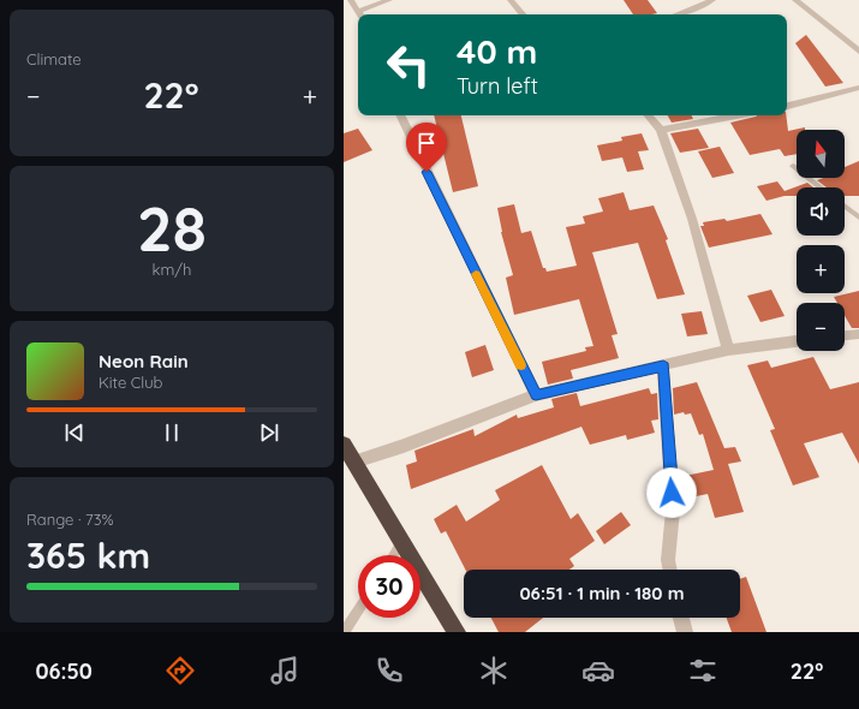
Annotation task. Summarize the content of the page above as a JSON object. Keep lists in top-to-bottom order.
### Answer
{
  "north": "top",
  "page": {
    "tile": [
      "Climate",
      ["28", "km/h"],
      ["Range · 73%", "365 km"]
    ],
    "turn": ["40 m", "Turn left"],
    "heat": ["−", "22°", "+"],
    "map_buttons": ["+", "−"],
    "song": ["Neon Rain", "Kite Club"],
    "limit": "30",
    "trip": "06:51 · 1 min · 180 m",
    "tabs": ["06:50", "22°"]
  }
}
